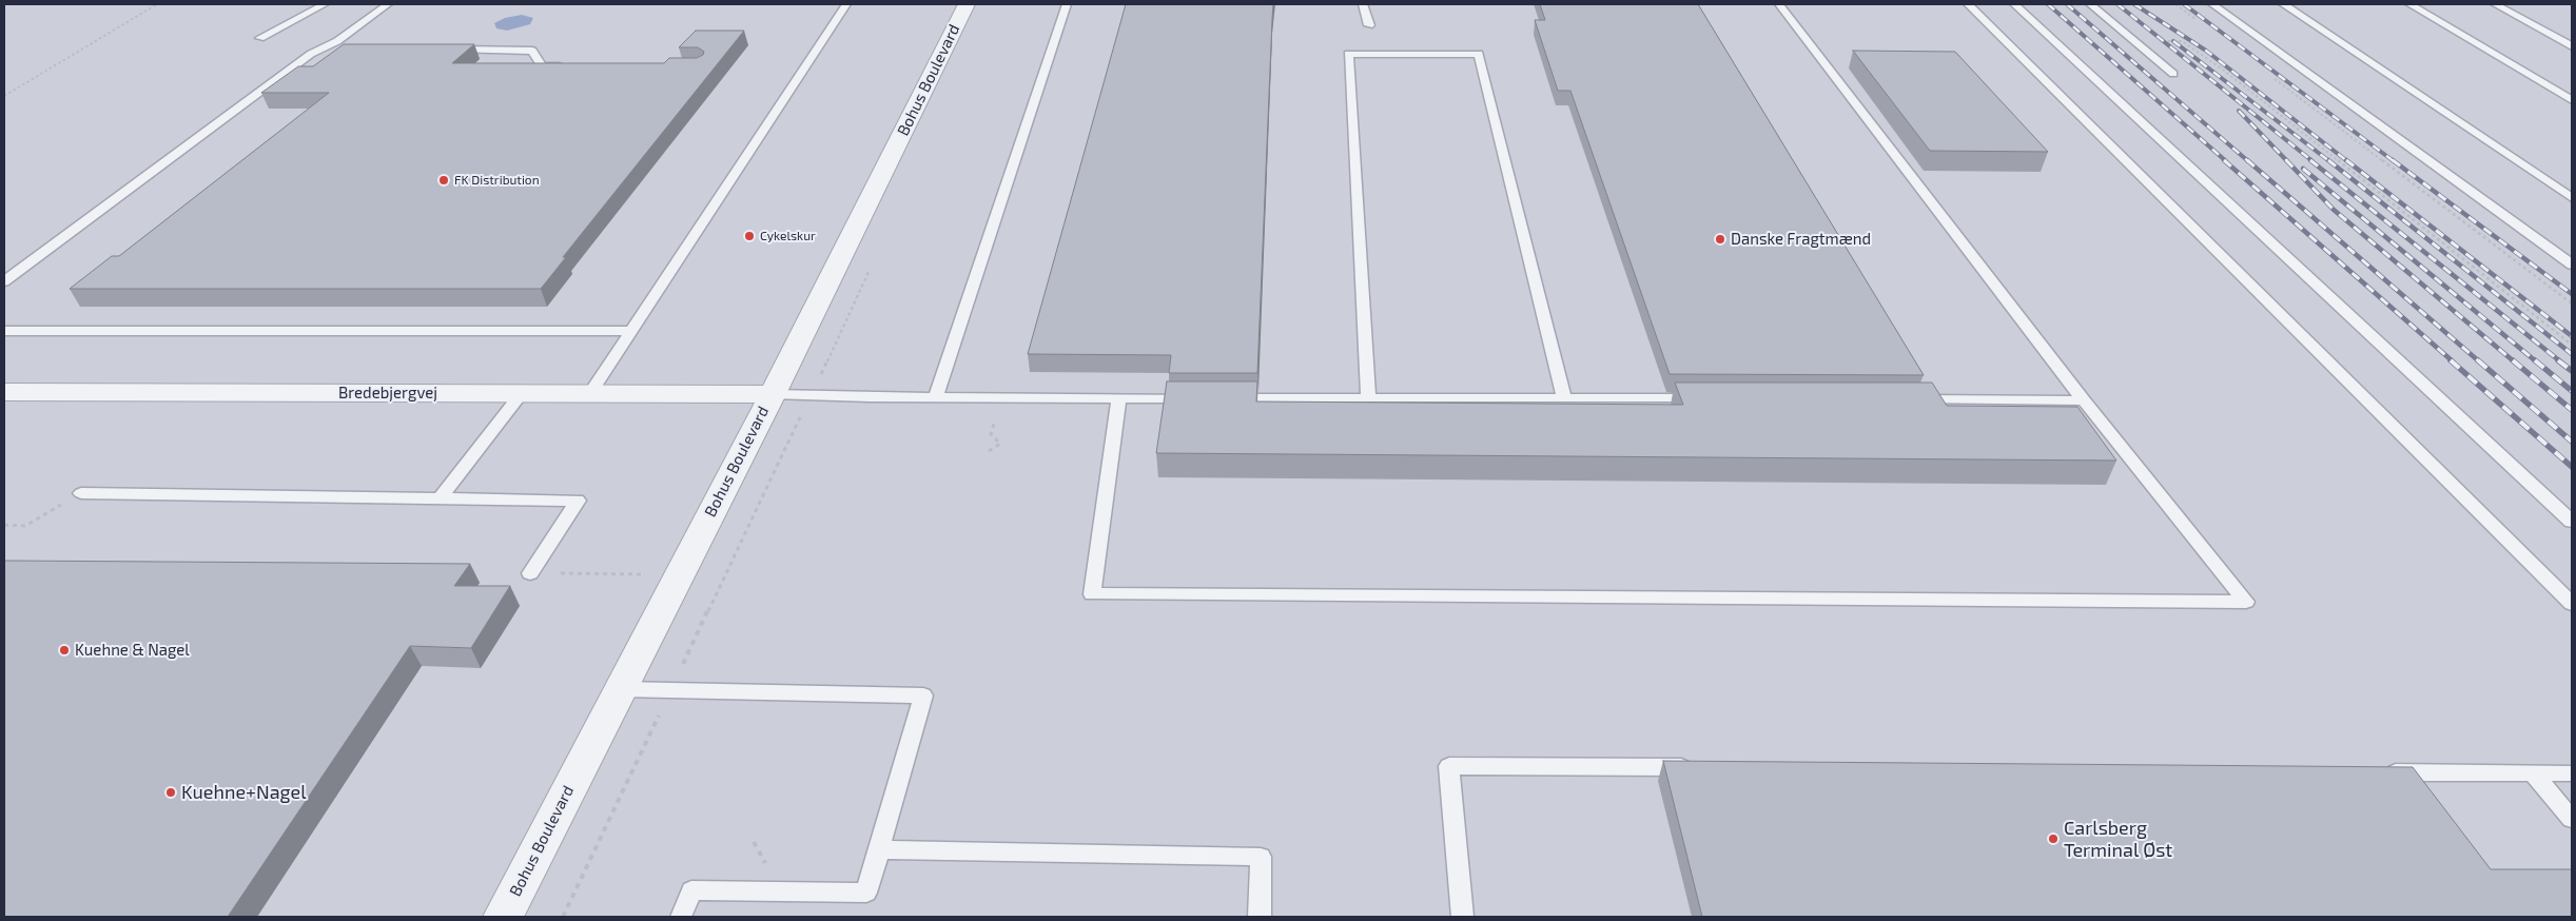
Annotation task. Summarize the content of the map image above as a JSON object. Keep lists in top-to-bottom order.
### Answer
{
  "streets": {
    "street": ["Bohus Boulevard", "Bredebjergvej"]
  },
  "crossings": [
    ["Bohus Boulevard", "Bredebjergvej"]
  ],
  "places": [
    "FK Distribution",
    "Cykelskur",
    "Danske Fragtmænd",
    "Kuehne & Nagel",
    "Kuehne+Nagel",
    "Carlsberg Terminal Øst"
  ]
}
